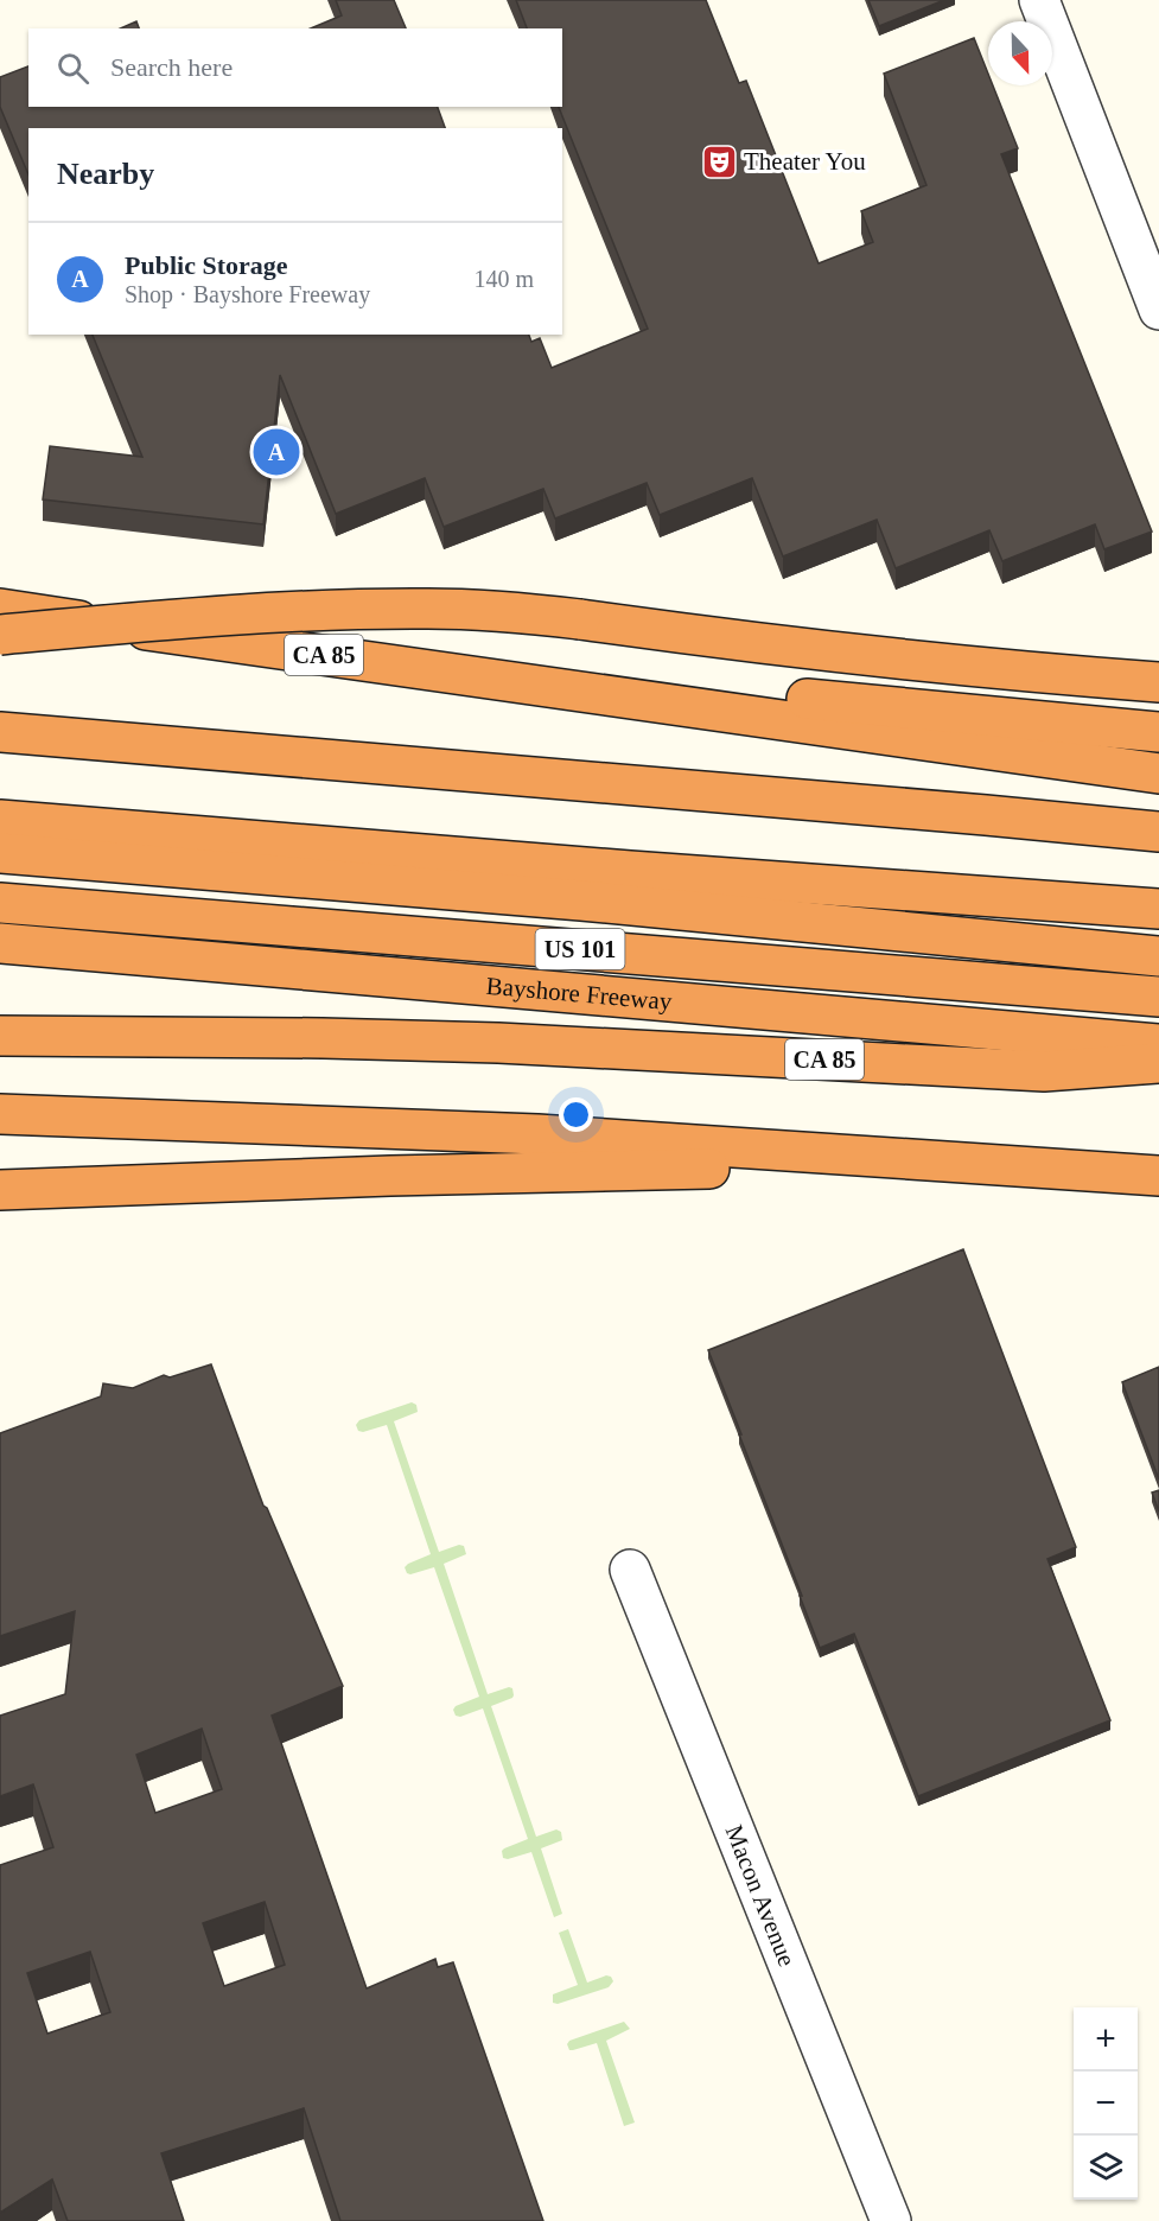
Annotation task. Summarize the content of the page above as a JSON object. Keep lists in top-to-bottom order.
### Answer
{
  "streets": {
    "highway": ["CA 85", "US 101", "Bayshore Freeway"],
    "street": ["Macon Avenue"]
  },
  "places": {
    "theatre": ["Theater You"]
  },
  "north": "bottom",
  "page": {
    "search": "Search here",
    "heading": "Nearby",
    "list": [
      {
        "mark": "A",
        "name": "Public Storage",
        "note": "Shop · Bayshore Freeway",
        "value": "140 m"
      }
    ],
    "pins": "A",
    "map_buttons": ["+", "−"]
  }
}
